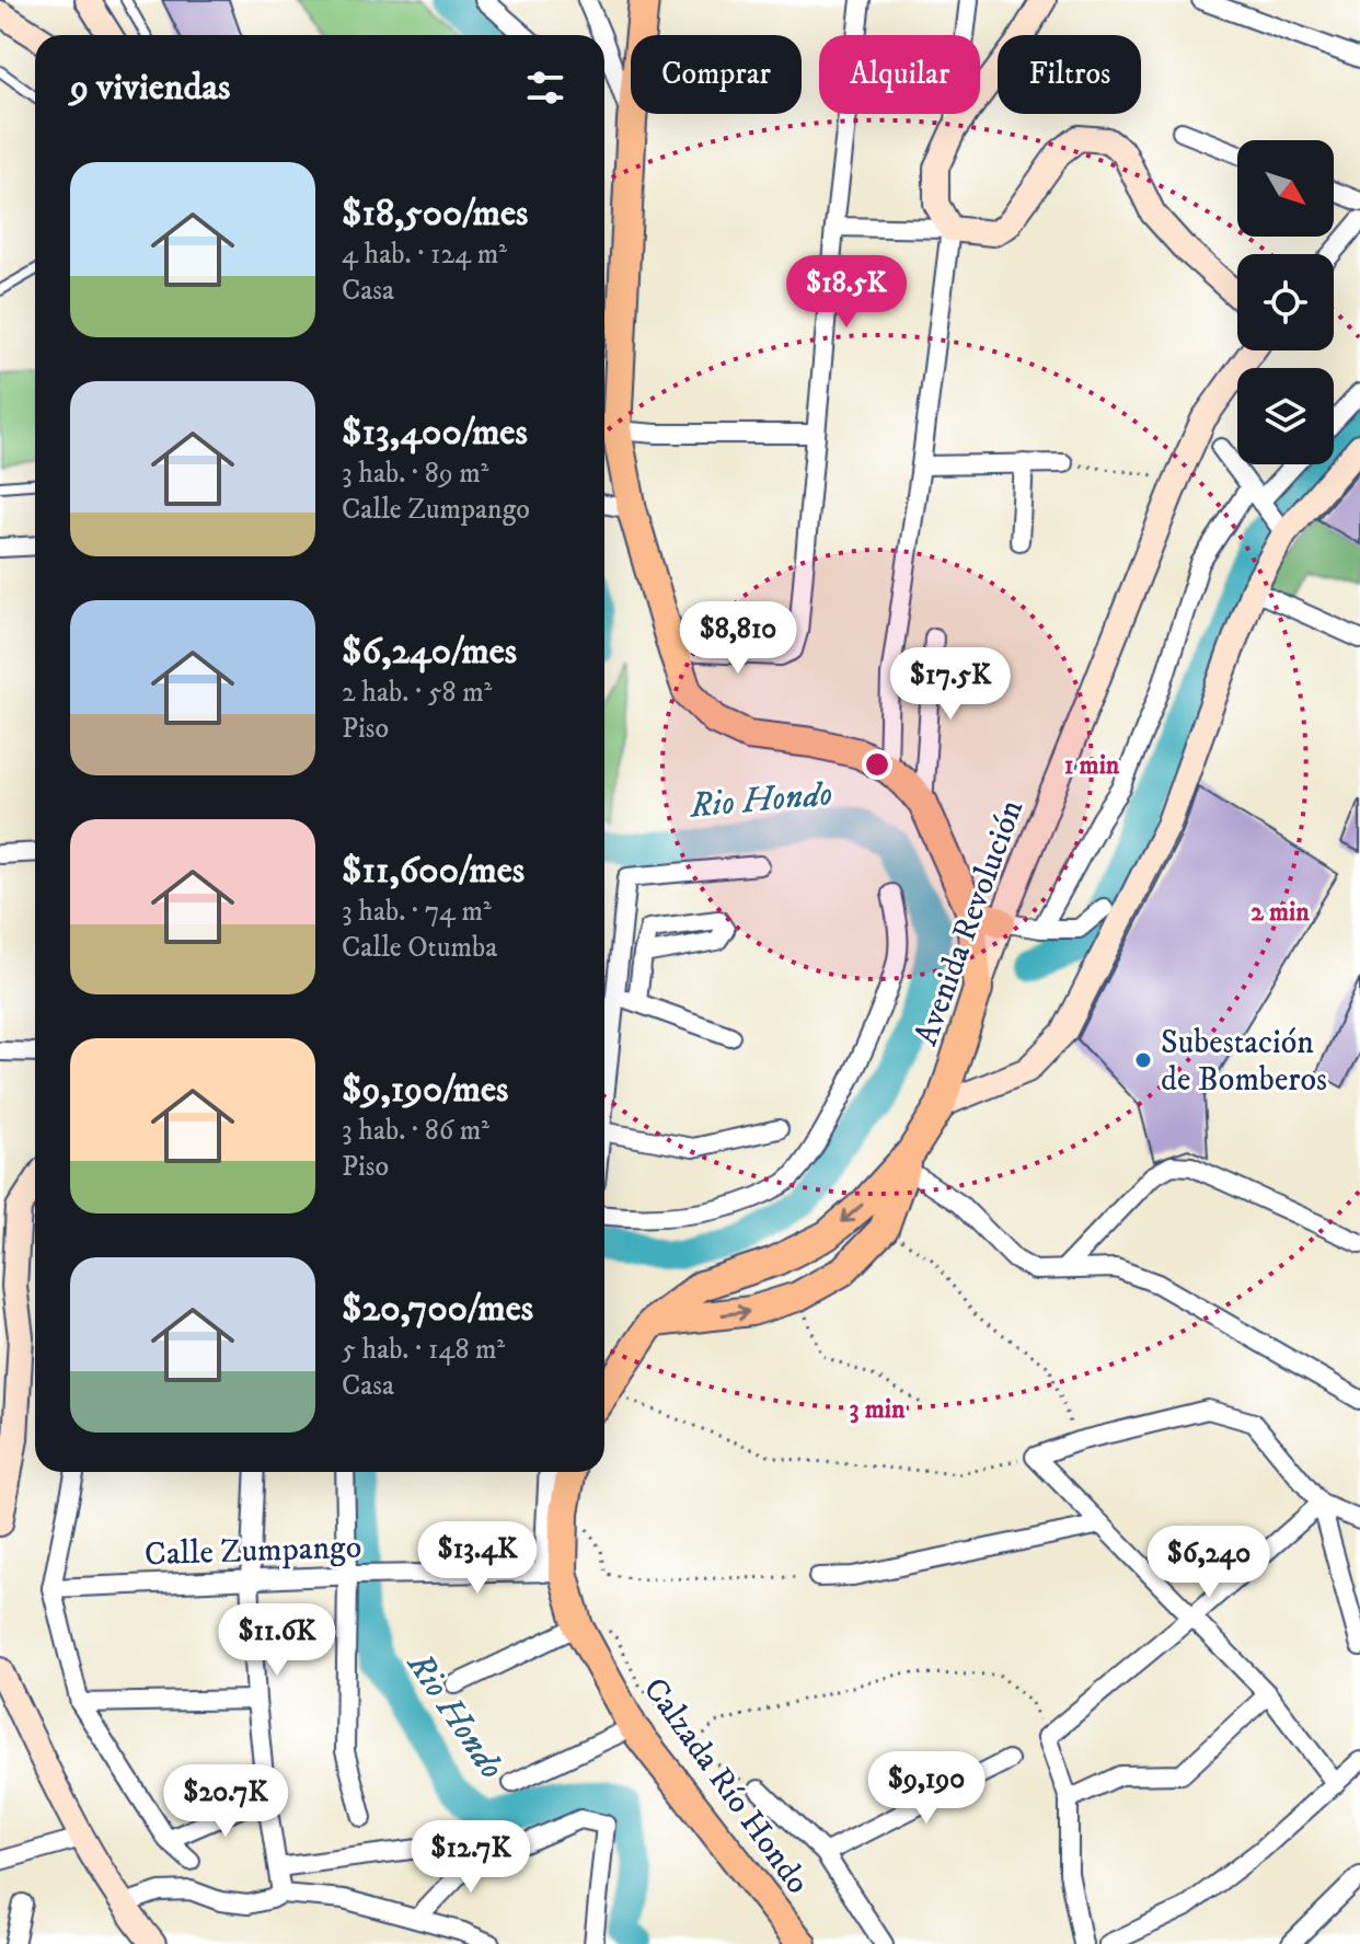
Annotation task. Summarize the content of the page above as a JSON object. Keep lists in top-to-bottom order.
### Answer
{
  "streets": {
    "main road": ["Avenida Revolución", "Calzada Río Hondo"],
    "street": ["Calle Zumpango"]
  },
  "crossings": [
    ["Calle Zumpango", "Calzada Río Hondo"]
  ],
  "water": ["Rio Hondo"],
  "places": ["Subestación de Bomberos"],
  "north": "bottom right",
  "page": {
    "chip": ["Comprar", "Alquilar", "Filtros"],
    "heading": "9 viviendas",
    "list": [
      {
        "name": "$18,500/mes",
        "note": "4 hab. · 124 m² · Casa"
      },
      {
        "name": "$13,400/mes",
        "note": "3 hab. · 89 m² · Calle Zumpango"
      },
      {
        "name": "$6,240/mes",
        "note": "2 hab. · 58 m² · Piso"
      },
      {
        "name": "$11,600/mes",
        "note": "3 hab. · 74 m² · Calle Otumba"
      },
      {
        "name": "$9,190/mes",
        "note": "3 hab. · 86 m² · Piso"
      },
      {
        "name": "$20,700/mes",
        "note": "5 hab. · 148 m² · Casa"
      }
    ],
    "price": [
      "$18.5K",
      "$8,810",
      "$17.5K",
      "$13.4K",
      "$6,240",
      "$11.6K",
      "$9,190",
      "$20.7K",
      "$12.7K"
    ]
  },
  "rings": ["1 min", "2 min", "3 min"]
}
